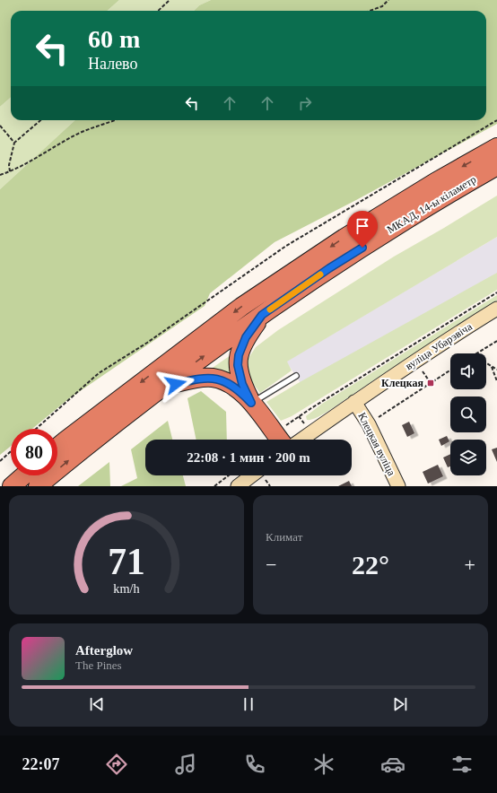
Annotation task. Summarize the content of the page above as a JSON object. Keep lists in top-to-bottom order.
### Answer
{
  "streets": {
    "highway": ["МКАД, 14-ы кіламетр"],
    "main road": ["вуліца Убарэвіча", "Клецкая вуліца"]
  },
  "crossings": [
    ["вуліца Убарэвіча", "Клецкая вуліца"]
  ],
  "places": {
    "transit": ["Клецкая"]
  },
  "page": {
    "turn": ["60 m", "Налево"],
    "limit": "80",
    "trip": "22:08 · 1 мин · 200 m",
    "tile": "Климат",
    "heat": ["−", "22°", "+"],
    "song": ["Afterglow", "The Pines"],
    "tabs": "22:07",
    "gauge": ["71", "km/h"]
  }
}
